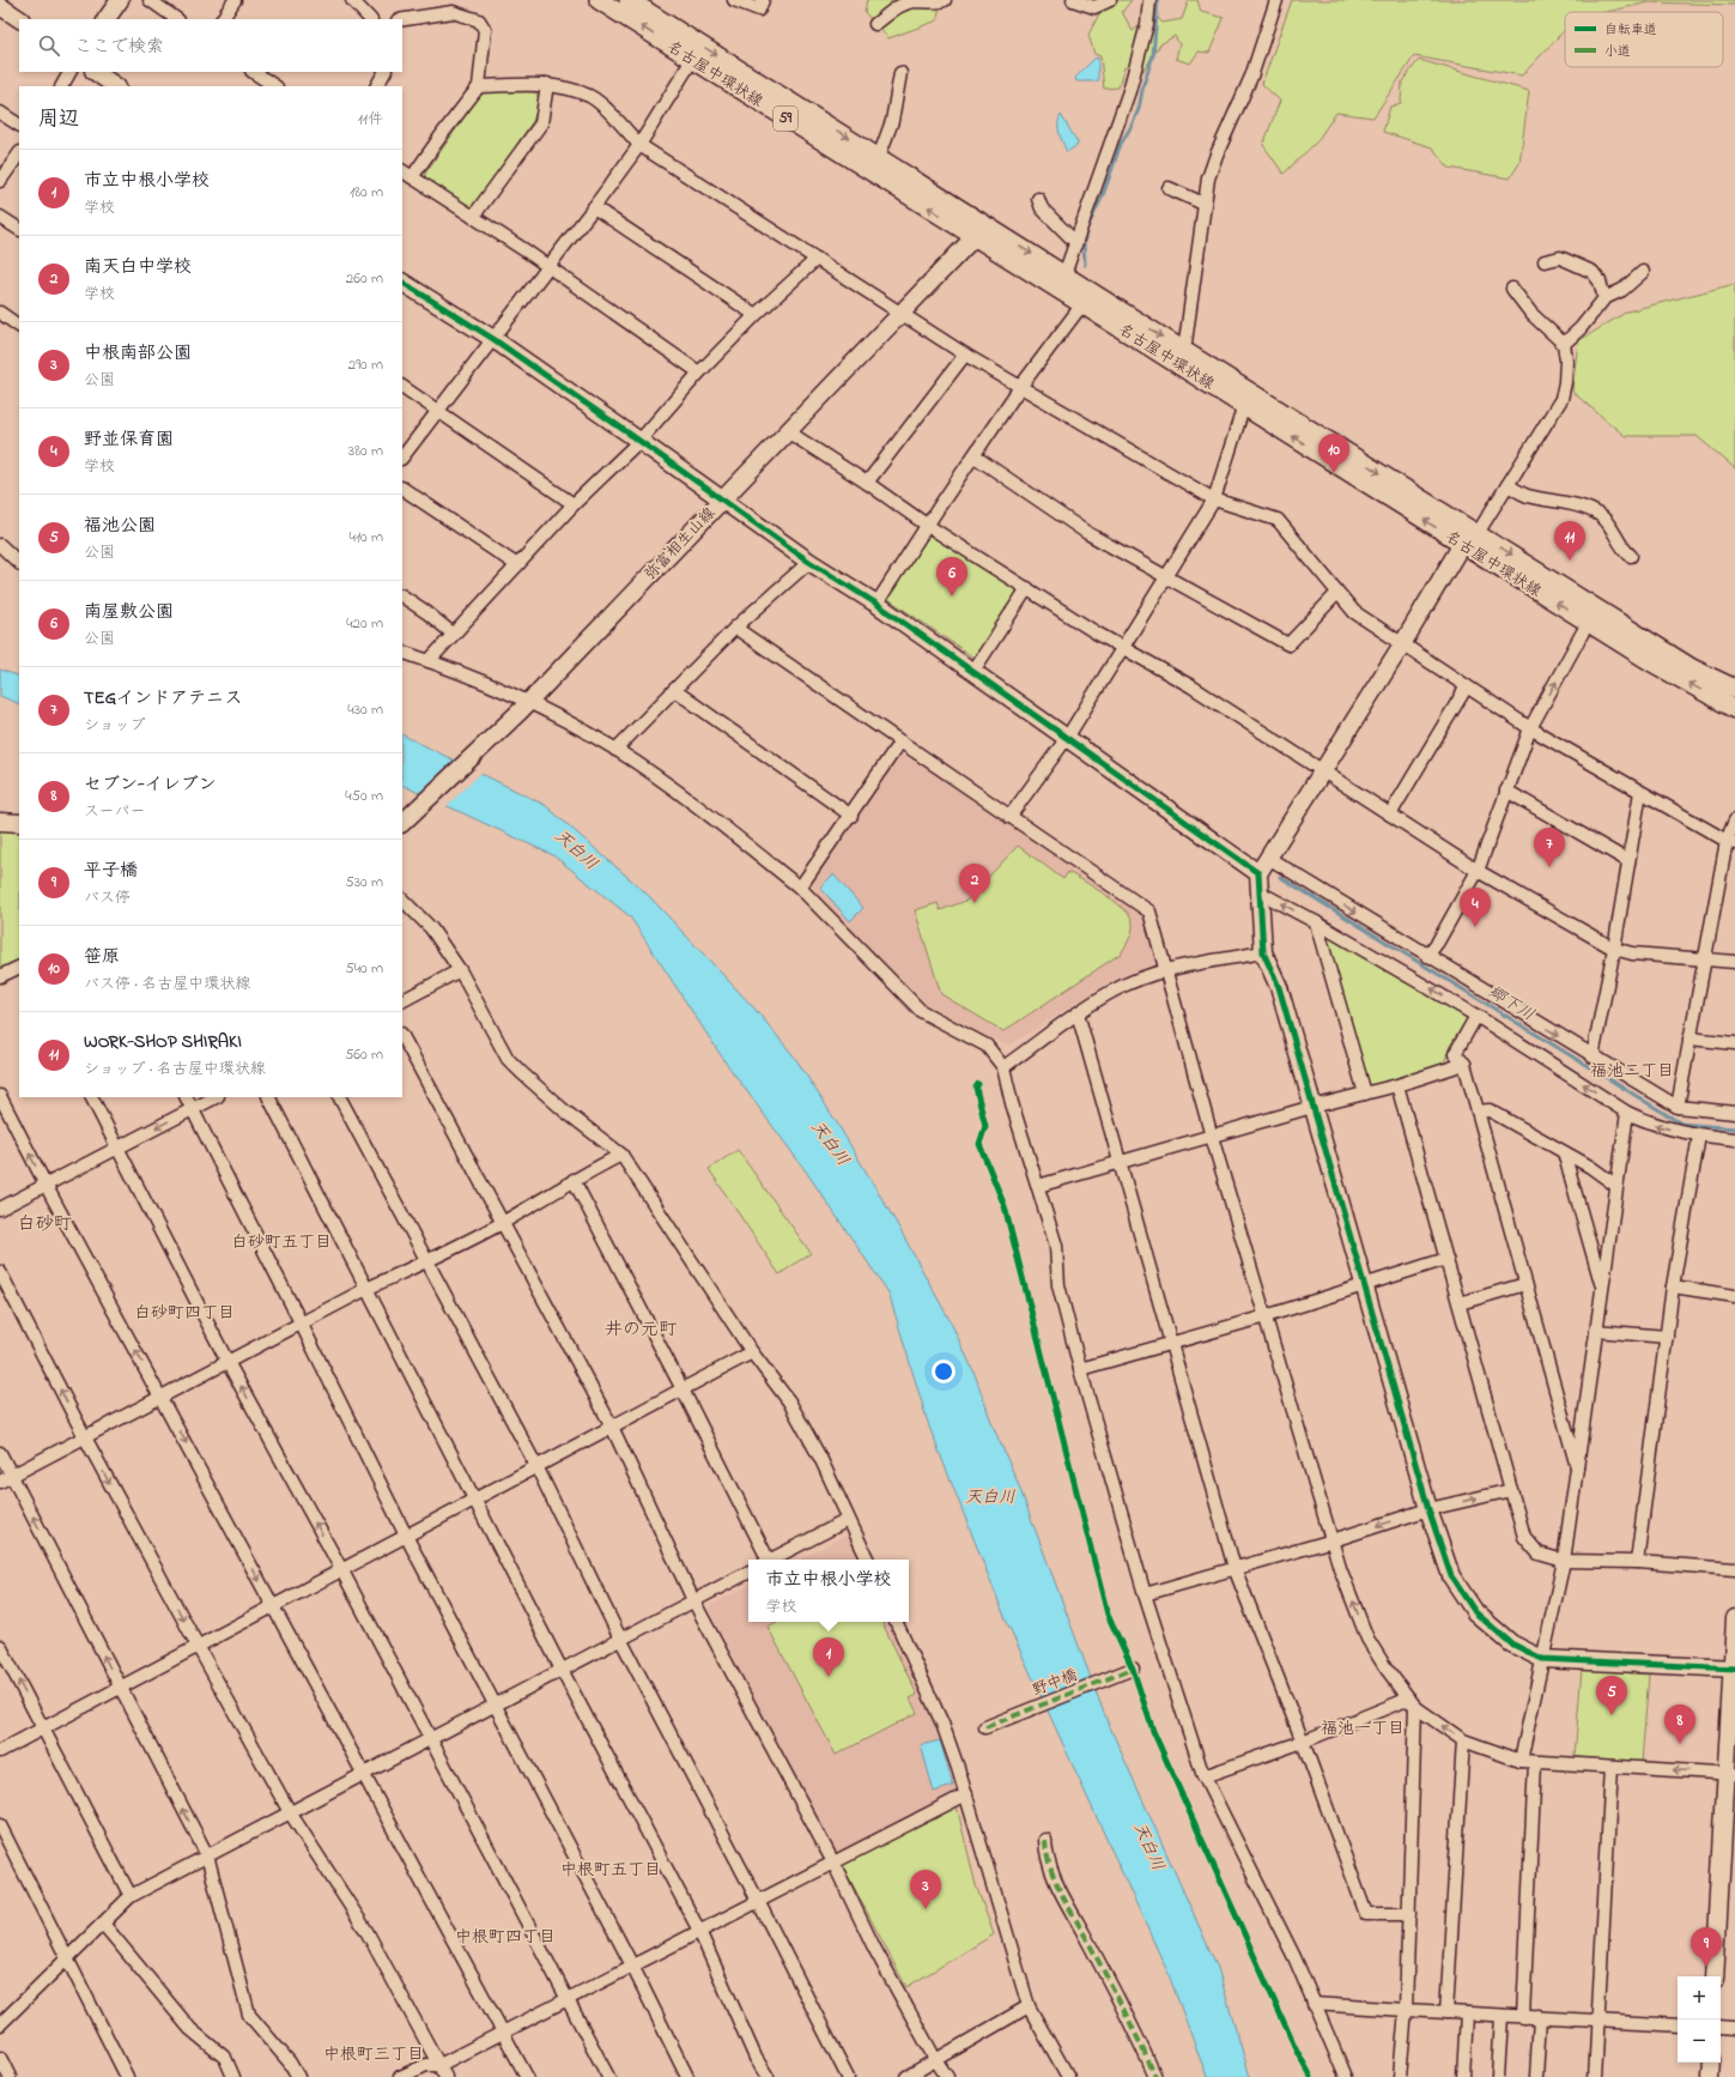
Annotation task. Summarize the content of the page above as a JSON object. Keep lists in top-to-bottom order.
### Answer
{
  "streets": {
    "main road": ["名古屋中環状線", "59"],
    "street": ["弥富相生山線", "野中橋"]
  },
  "crossings": [
    ["名古屋中環状線", "弥富相生山線"]
  ],
  "districts": [
    "福池二丁目",
    "白砂町",
    "白砂町五丁目",
    "白砂町四丁目",
    "井の元町",
    "福池一丁目",
    "中根町五丁目",
    "中根町四丁目",
    "中根町三丁目"
  ],
  "water": ["天白川", "郷下川"],
  "legend": ["自転車道", "小道"],
  "page": {
    "search": "ここで検索",
    "heading": ["周辺", "11件"],
    "list": [
      {
        "mark": "1",
        "name": "市立中根小学校",
        "note": "学校",
        "value": "180 m"
      },
      {
        "mark": "2",
        "name": "南天白中学校",
        "note": "学校",
        "value": "260 m"
      },
      {
        "mark": "3",
        "name": "中根南部公園",
        "note": "公園",
        "value": "290 m"
      },
      {
        "mark": "4",
        "name": "野並保育園",
        "note": "学校",
        "value": "380 m"
      },
      {
        "mark": "5",
        "name": "福池公園",
        "note": "公園",
        "value": "410 m"
      },
      {
        "mark": "6",
        "name": "南屋敷公園",
        "note": "公園",
        "value": "420 m"
      },
      {
        "mark": "7",
        "name": "TEGインドアテニス",
        "note": "ショップ",
        "value": "430 m"
      },
      {
        "mark": "8",
        "name": "セブン-イレブン",
        "note": "スーパー",
        "value": "450 m"
      },
      {
        "mark": "9",
        "name": "平子橋",
        "note": "バス停",
        "value": "530 m"
      },
      {
        "mark": "10",
        "name": "笹原",
        "note": "バス停 · 名古屋中環状線",
        "value": "540 m"
      },
      {
        "mark": "11",
        "name": "WORK-SHOP SHIRAKI",
        "note": "ショップ · 名古屋中環状線",
        "value": "560 m"
      }
    ],
    "pins": [
      "10",
      "11",
      "6",
      "7",
      "2",
      "4",
      "1",
      "5",
      "8",
      "3",
      "9"
    ],
    "popup": ["市立中根小学校", "学校"],
    "map_buttons": ["+", "−"]
  }
}
